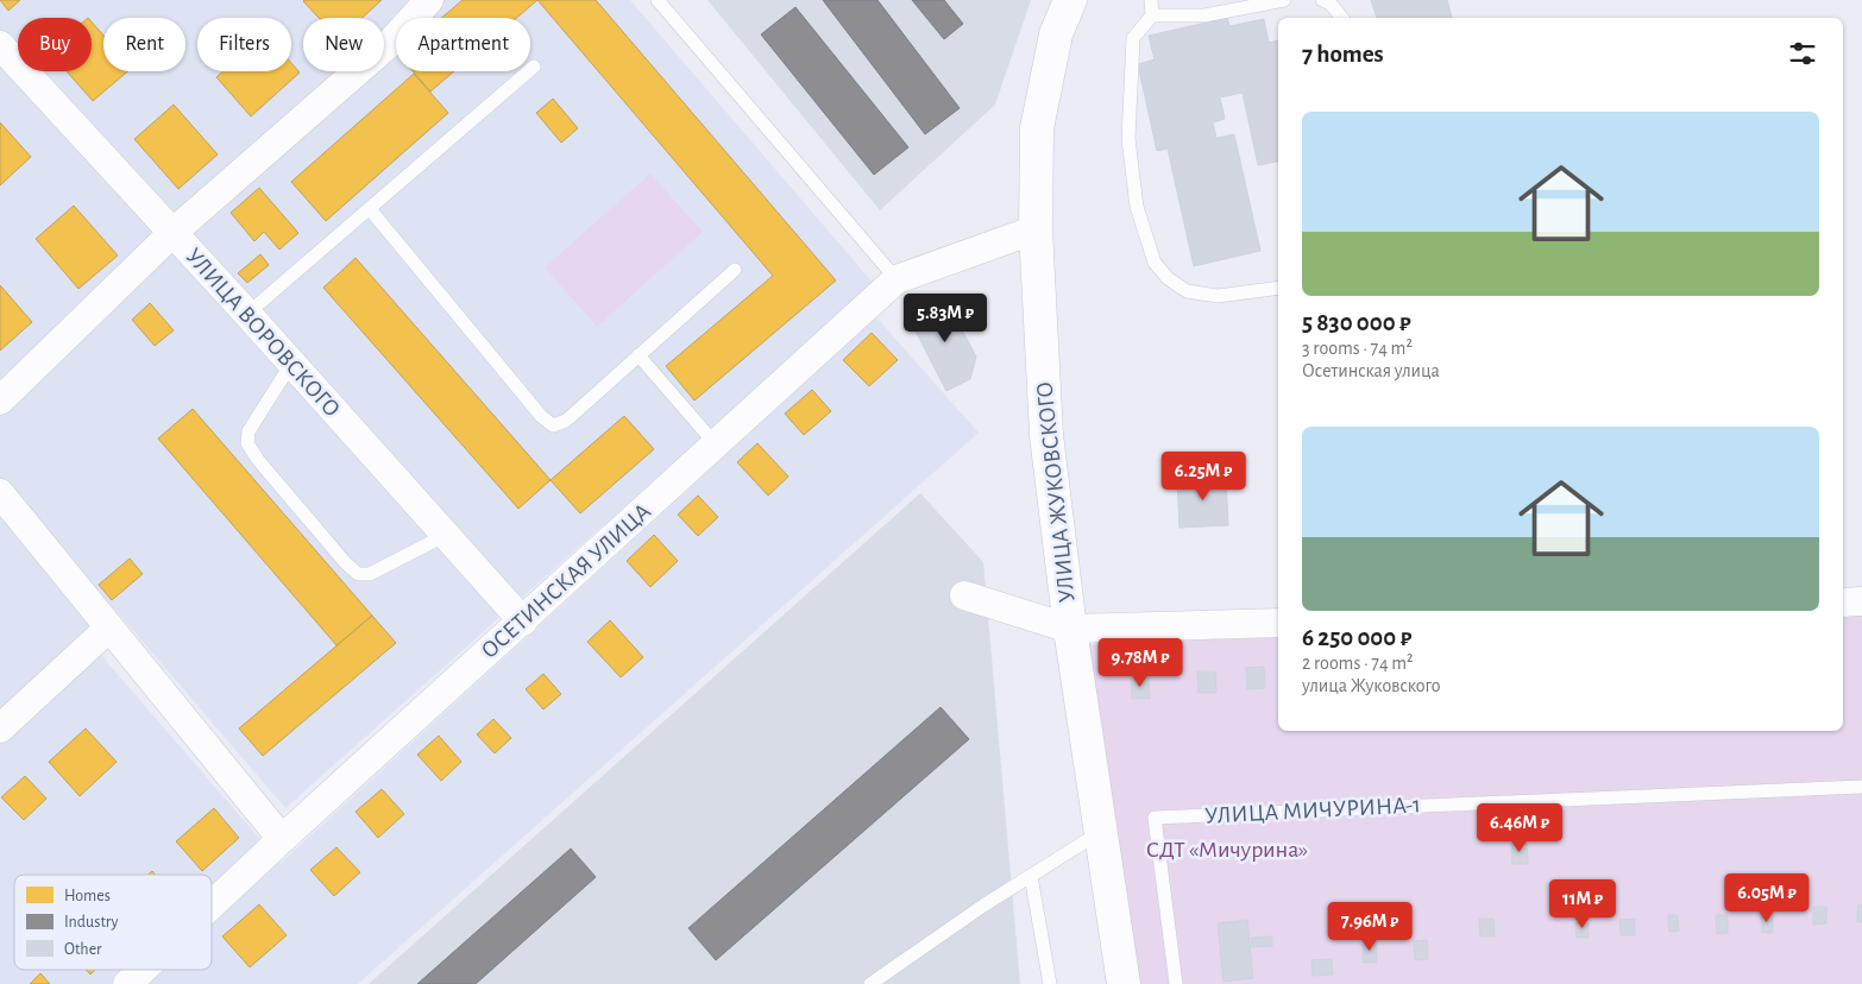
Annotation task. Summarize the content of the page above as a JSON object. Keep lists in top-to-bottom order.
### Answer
{
  "streets": {
    "main road": ["УЛИЦА ЖУКОВСКОГО"],
    "street": ["УЛИЦА ВОРОВСКОГО", "ОСЕТИНСКАЯ УЛИЦА"],
    "lane": ["УЛИЦА МИЧУРИНА-1"]
  },
  "crossings": [
    ["УЛИЦА ВОРОВСКОГО", "ОСЕТИНСКАЯ УЛИЦА"],
    ["УЛИЦА ЖУКОВСКОГО", "ОСЕТИНСКАЯ УЛИЦА"]
  ],
  "parks": ["СДТ «Мичурина»"],
  "legend": ["Homes", "Industry", "Other"],
  "page": {
    "chip": [
      "Buy",
      "Rent",
      "Filters",
      "New",
      "Apartment"
    ],
    "heading": "7 homes",
    "list": [
      {
        "name": "5 830 000 ₽",
        "note": "3 rooms · 74 m² · Осетинская улица"
      },
      {
        "name": "6 250 000 ₽",
        "note": "2 rooms · 74 m² · улица Жуковского"
      }
    ],
    "price": [
      "5.83M ₽",
      "6.25M ₽",
      "9.78M ₽",
      "6.46M ₽",
      "6.05M ₽",
      "11M ₽",
      "7.96M ₽"
    ]
  }
}
